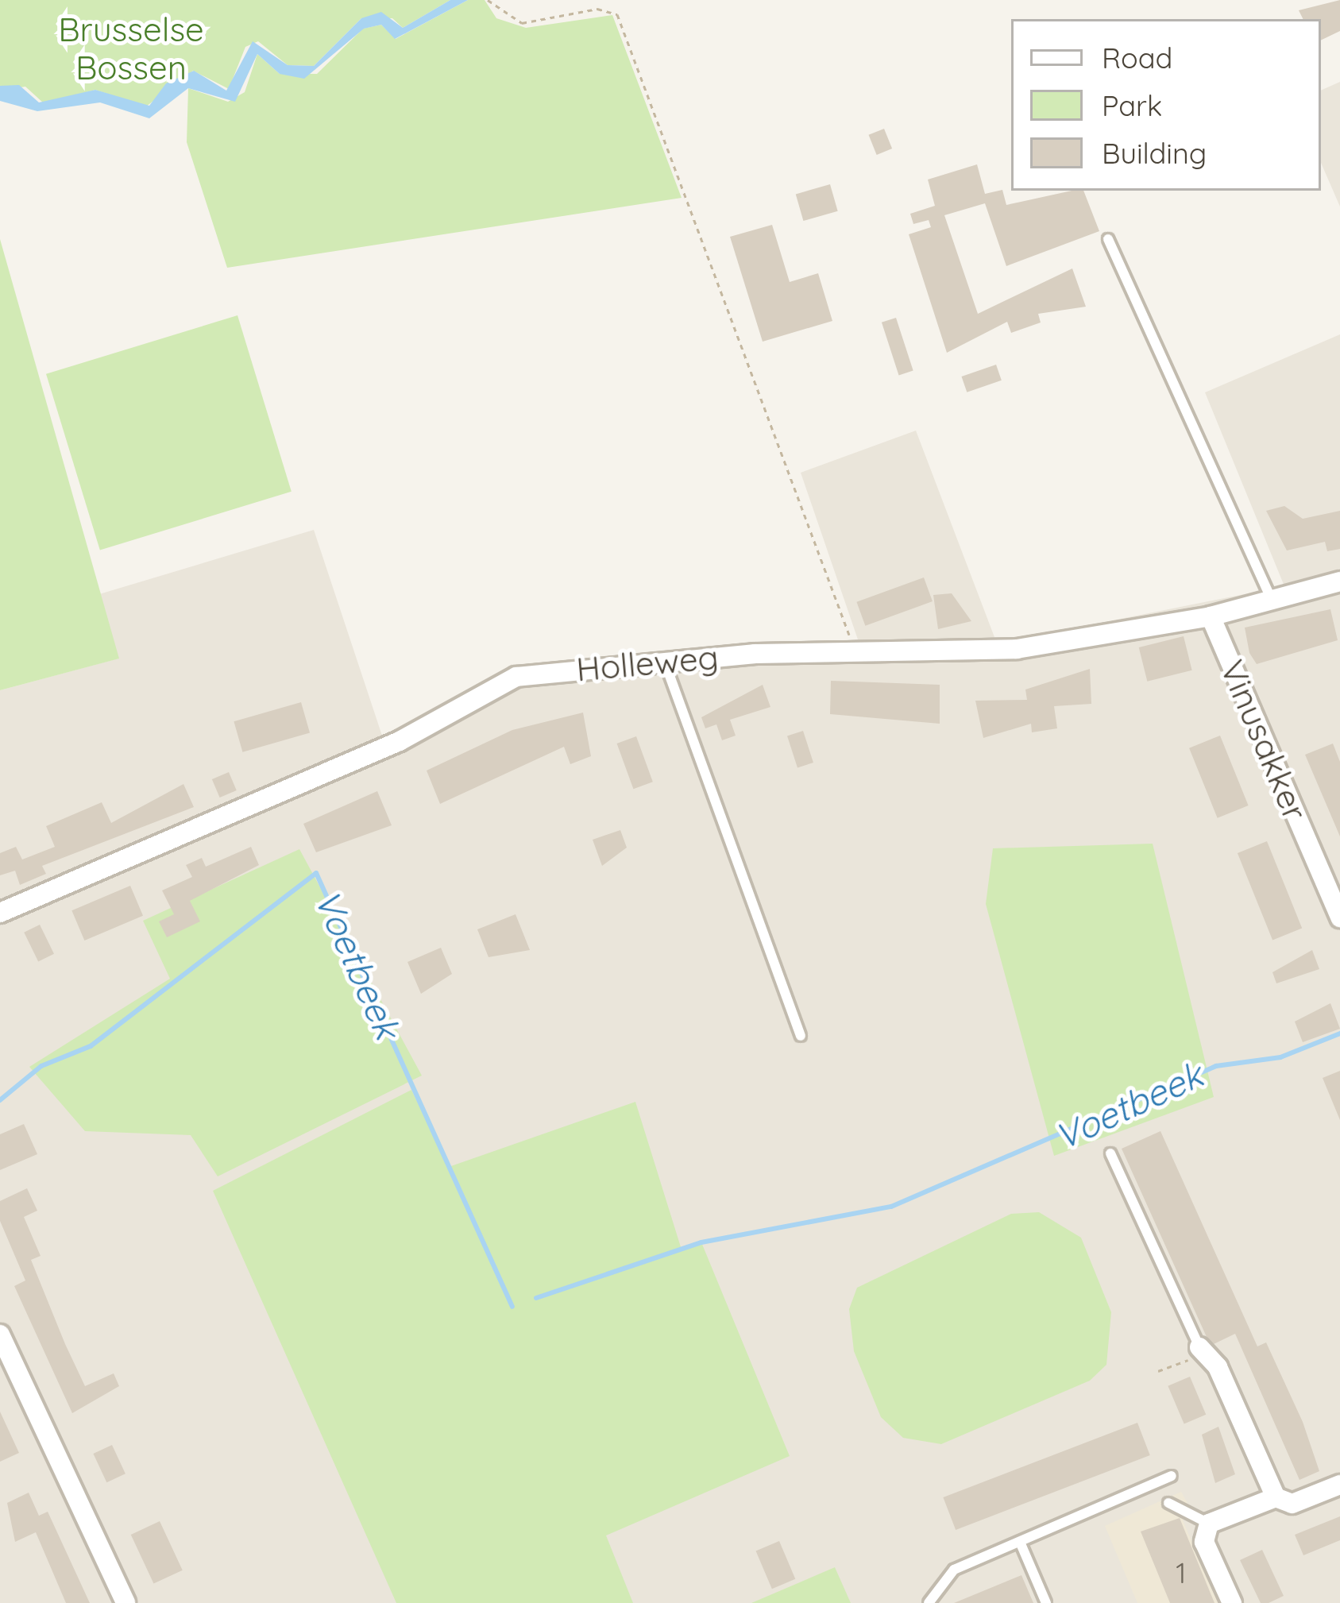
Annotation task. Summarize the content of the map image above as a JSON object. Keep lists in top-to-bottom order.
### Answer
{
  "streets": {
    "street": ["Holleweg", "Vinusakker"]
  },
  "crossings": [
    ["Holleweg", "Vinusakker"]
  ],
  "water": ["Voetbeek"],
  "parks": ["Brusselse Bossen"],
  "house_numbers": ["1"],
  "legend": ["Road", "Park", "Building"]
}
